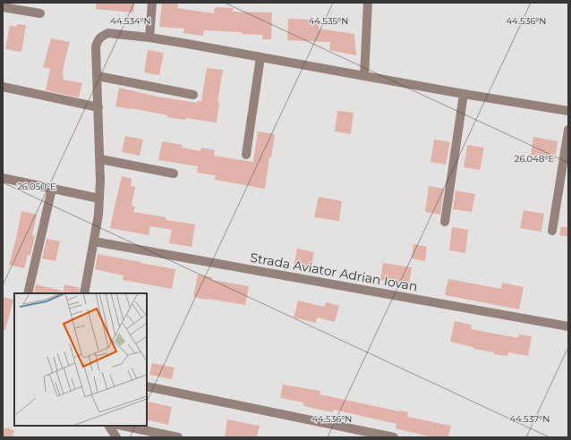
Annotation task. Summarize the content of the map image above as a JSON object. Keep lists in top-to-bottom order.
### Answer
{
  "streets": {
    "street": ["Strada Aviator Adrian Iovan"]
  },
  "coordinates": [
    "44.534°N",
    "44.535°N",
    "44.536°N",
    "26.048°E",
    "26.050°E",
    "44.537°N"
  ]
}
